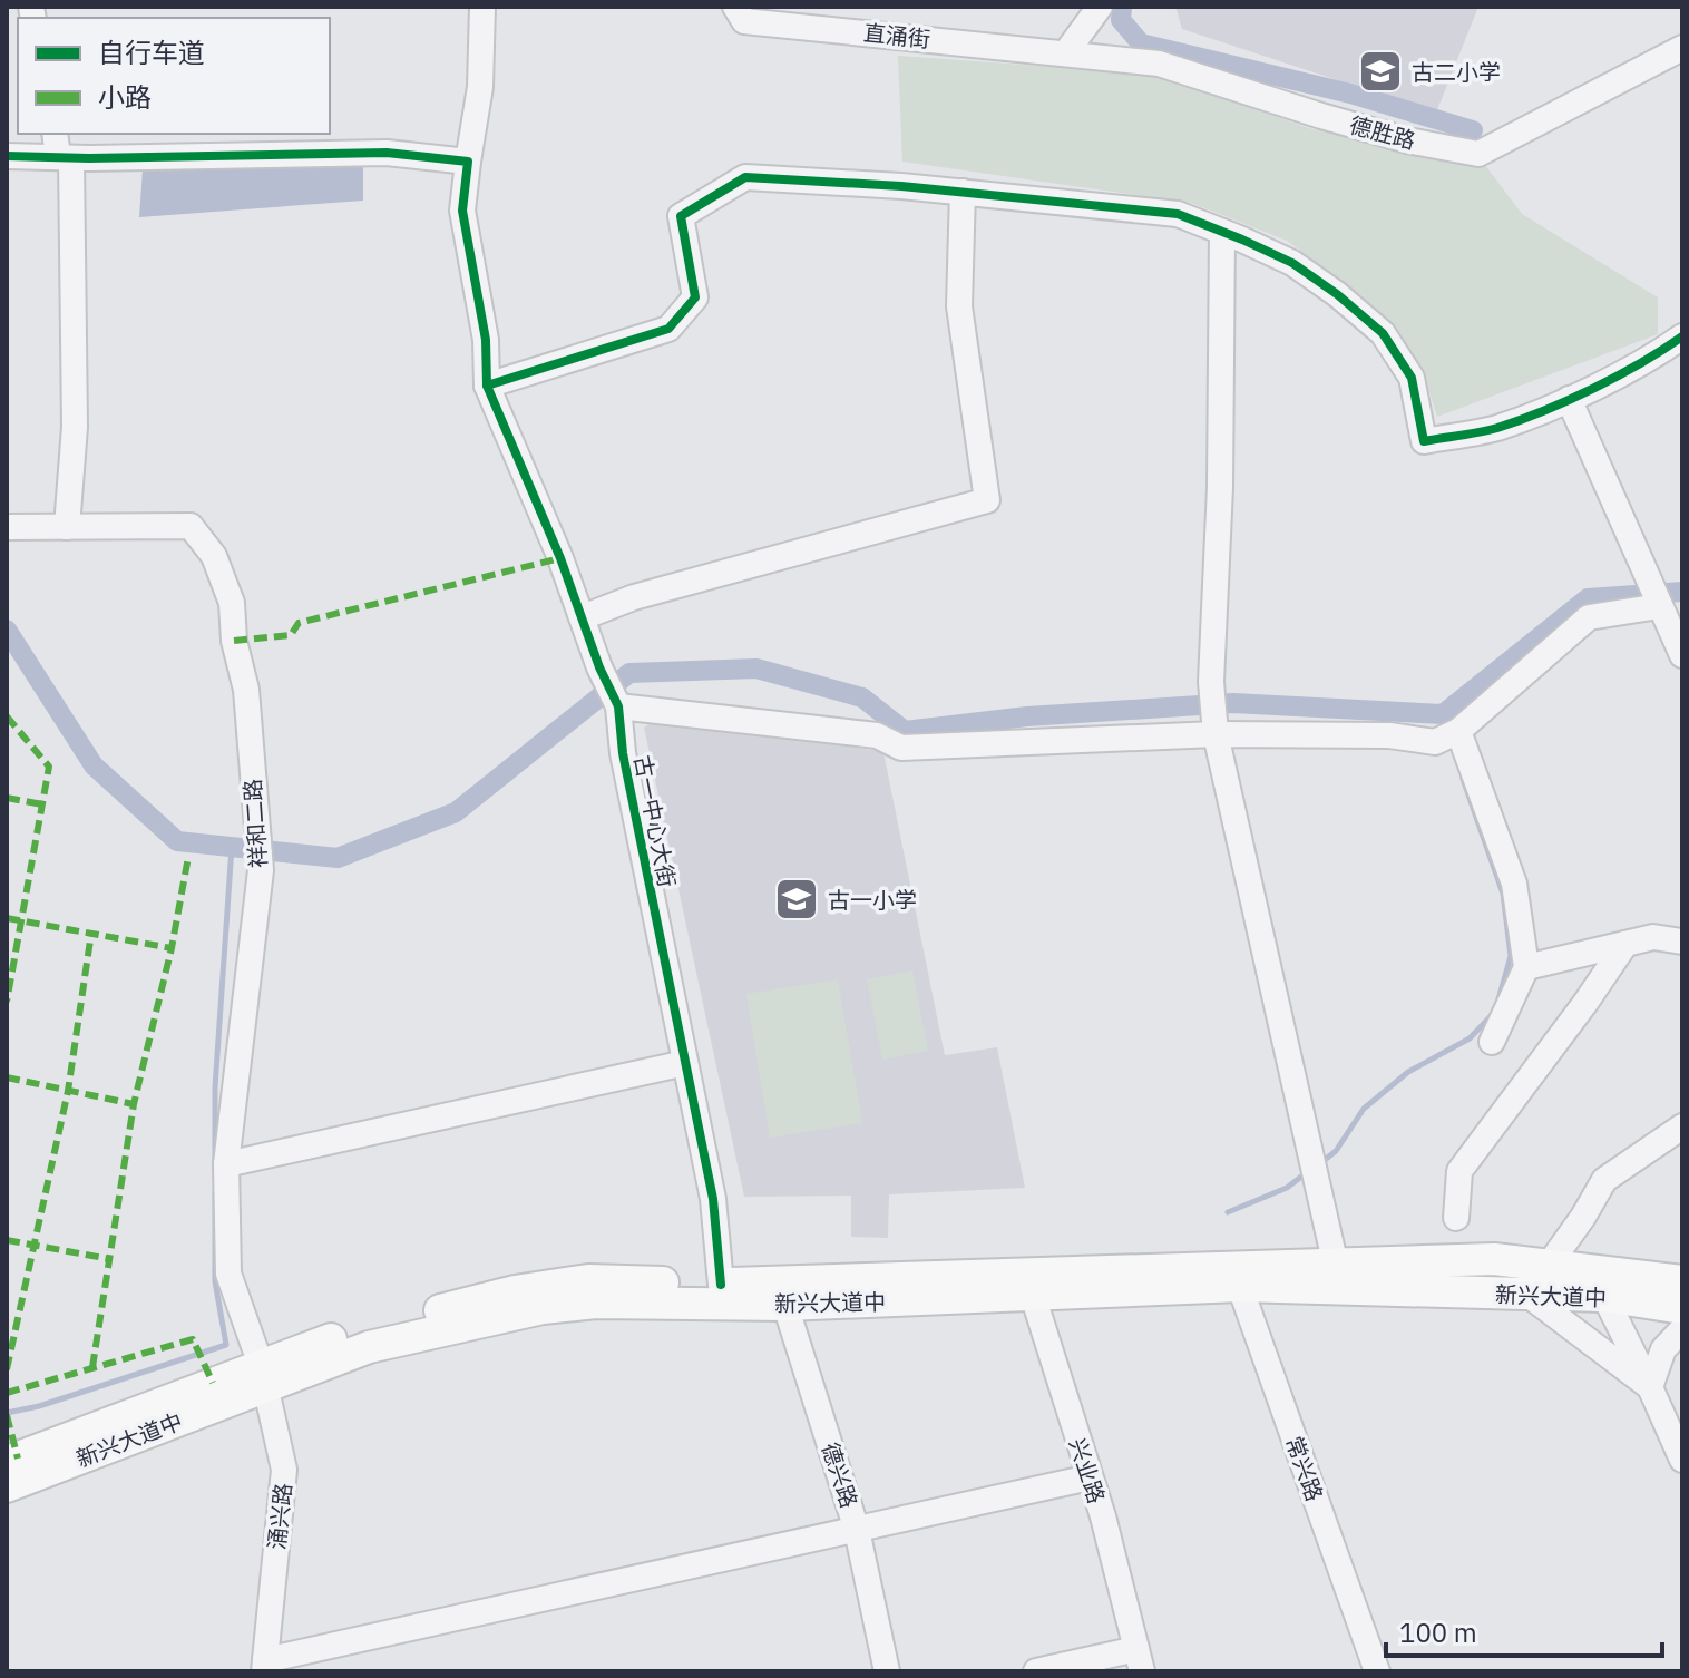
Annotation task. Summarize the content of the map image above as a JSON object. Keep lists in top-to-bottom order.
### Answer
{
  "streets": {
    "main road": ["新兴大道中"],
    "street": [
      "直涌街",
      "德胜路",
      "古一中心大街",
      "祥和二路",
      "常兴路",
      "兴业路",
      "德兴路",
      "涌兴路"
    ]
  },
  "crossings": [
    ["直涌街", "德胜路"],
    ["古一中心大街", "新兴大道中"],
    ["祥和二路", "新兴大道中"],
    ["祥和二路", "涌兴路"],
    ["新兴大道中", "常兴路"],
    ["新兴大道中", "兴业路"],
    ["新兴大道中", "德兴路"],
    ["新兴大道中", "涌兴路"]
  ],
  "places": {
    "school or university": ["古二小学", "古一小学"]
  },
  "legend": ["自行车道", "小路"],
  "scale_bar": "100 m"
}
